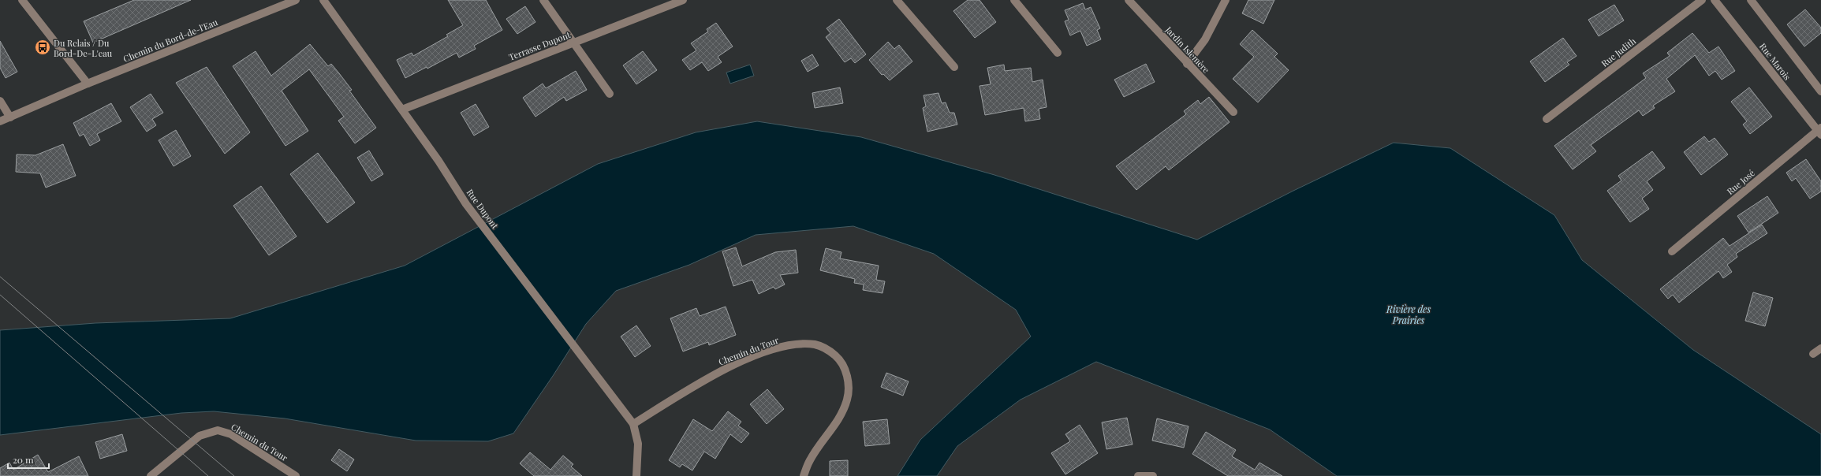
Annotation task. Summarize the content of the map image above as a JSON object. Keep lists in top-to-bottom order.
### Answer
{
  "streets": {
    "street": [
      "Chemin du Bord-de-l'Eau",
      "Terrasse Dupont",
      "Jardin Islemère",
      "Rue Judith",
      "Rue Marois",
      "Rue José",
      "Rue Dupont",
      "Chemin du Tour"
    ]
  },
  "crossings": [
    ["Terrasse Dupont", "Rue Dupont"],
    ["Rue Marois", "Rue José"],
    ["Rue Dupont", "Chemin du Tour"]
  ],
  "water": ["Rivière des Prairies"],
  "places": {
    "bus stop": ["Du Relais / Du Bord-De-L'eau"]
  },
  "scale_bar": "20 m"
}
